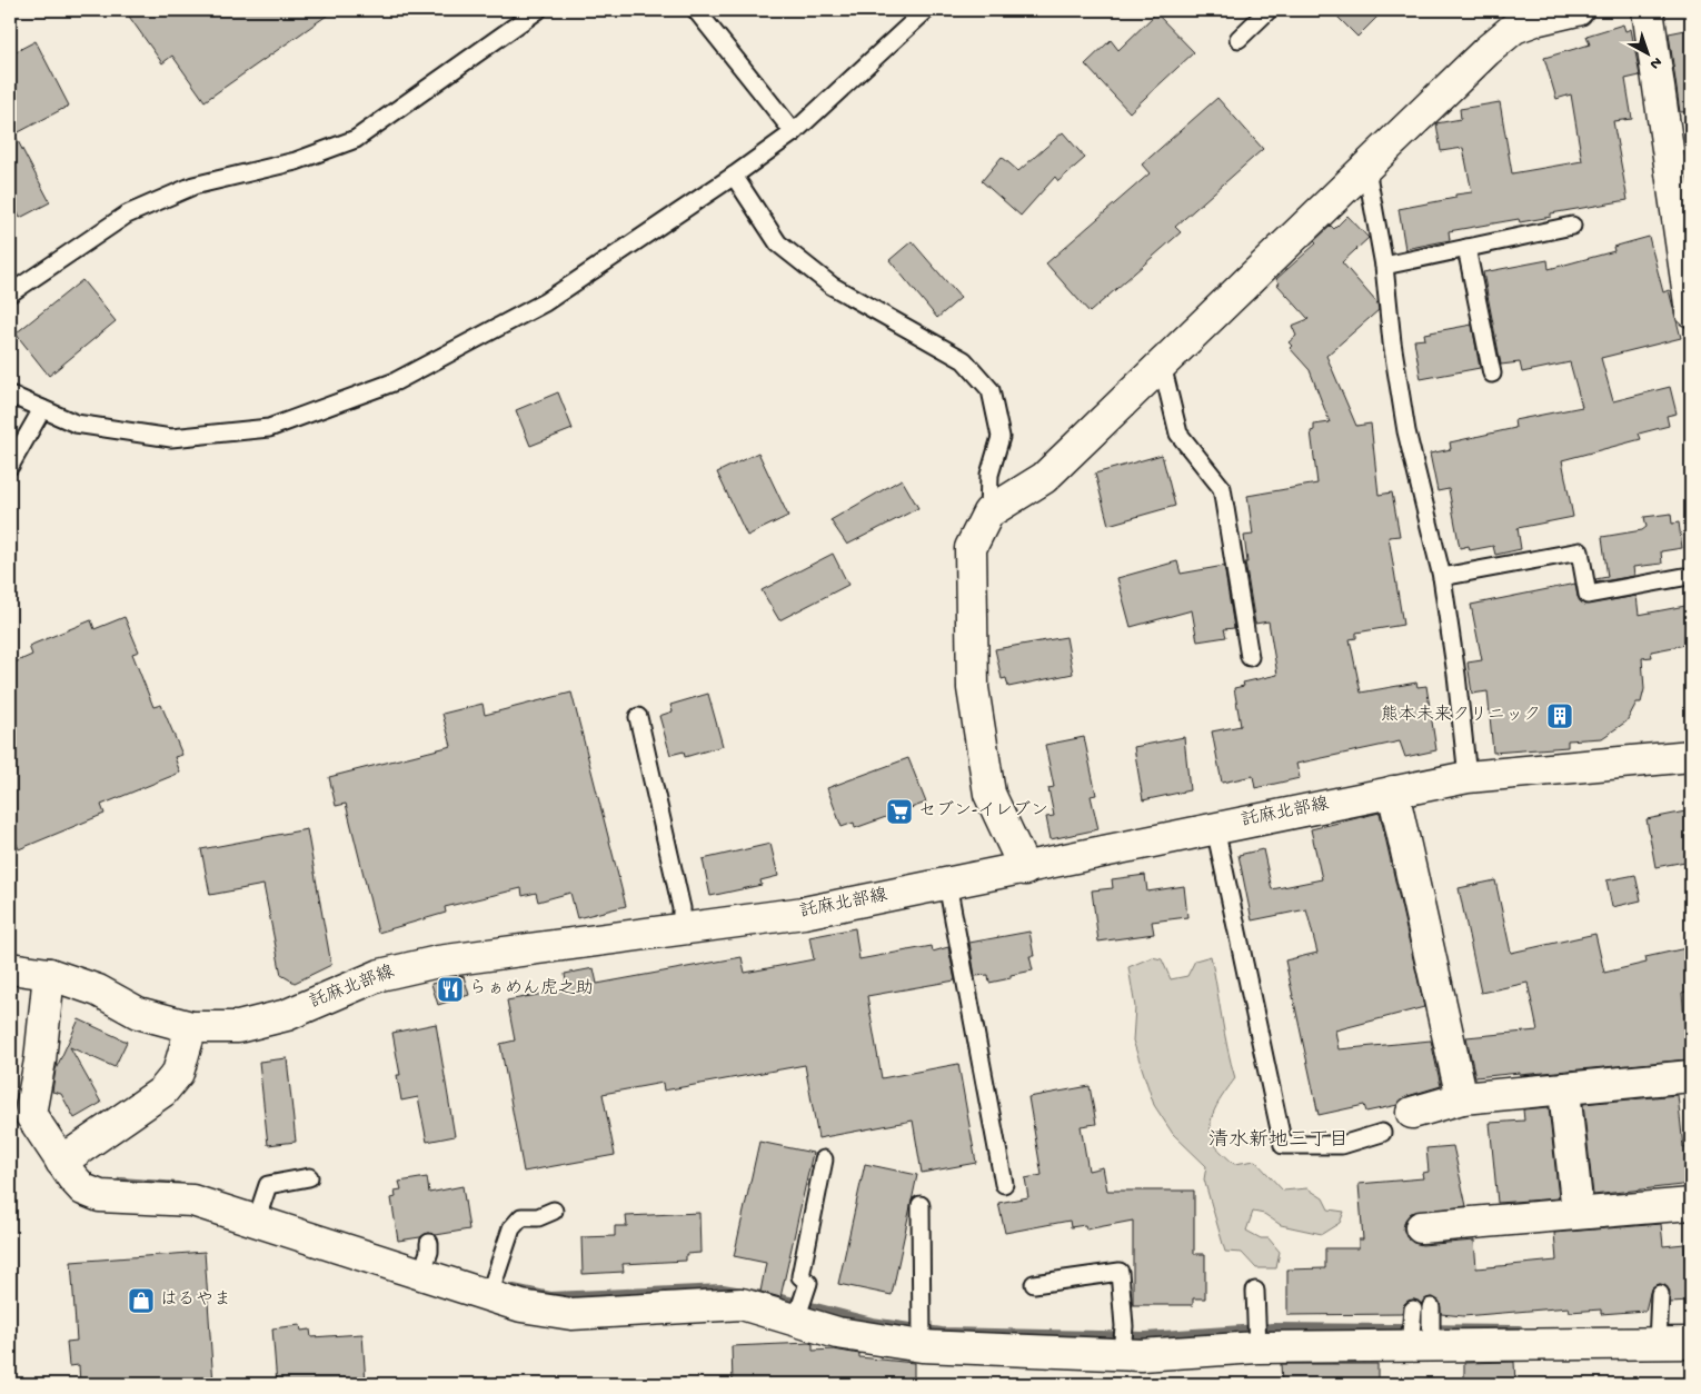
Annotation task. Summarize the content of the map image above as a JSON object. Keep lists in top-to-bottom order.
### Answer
{
  "streets": {
    "street": ["託麻北部線"]
  },
  "districts": ["清水新地三丁目"],
  "places": {
    "building": ["熊本未来クリニック"],
    "supermarket": ["セブン-イレブン"],
    "restaurant": ["らぁめん虎之助"],
    "shop": ["はるやま"]
  },
  "north": "bottom right"
}
